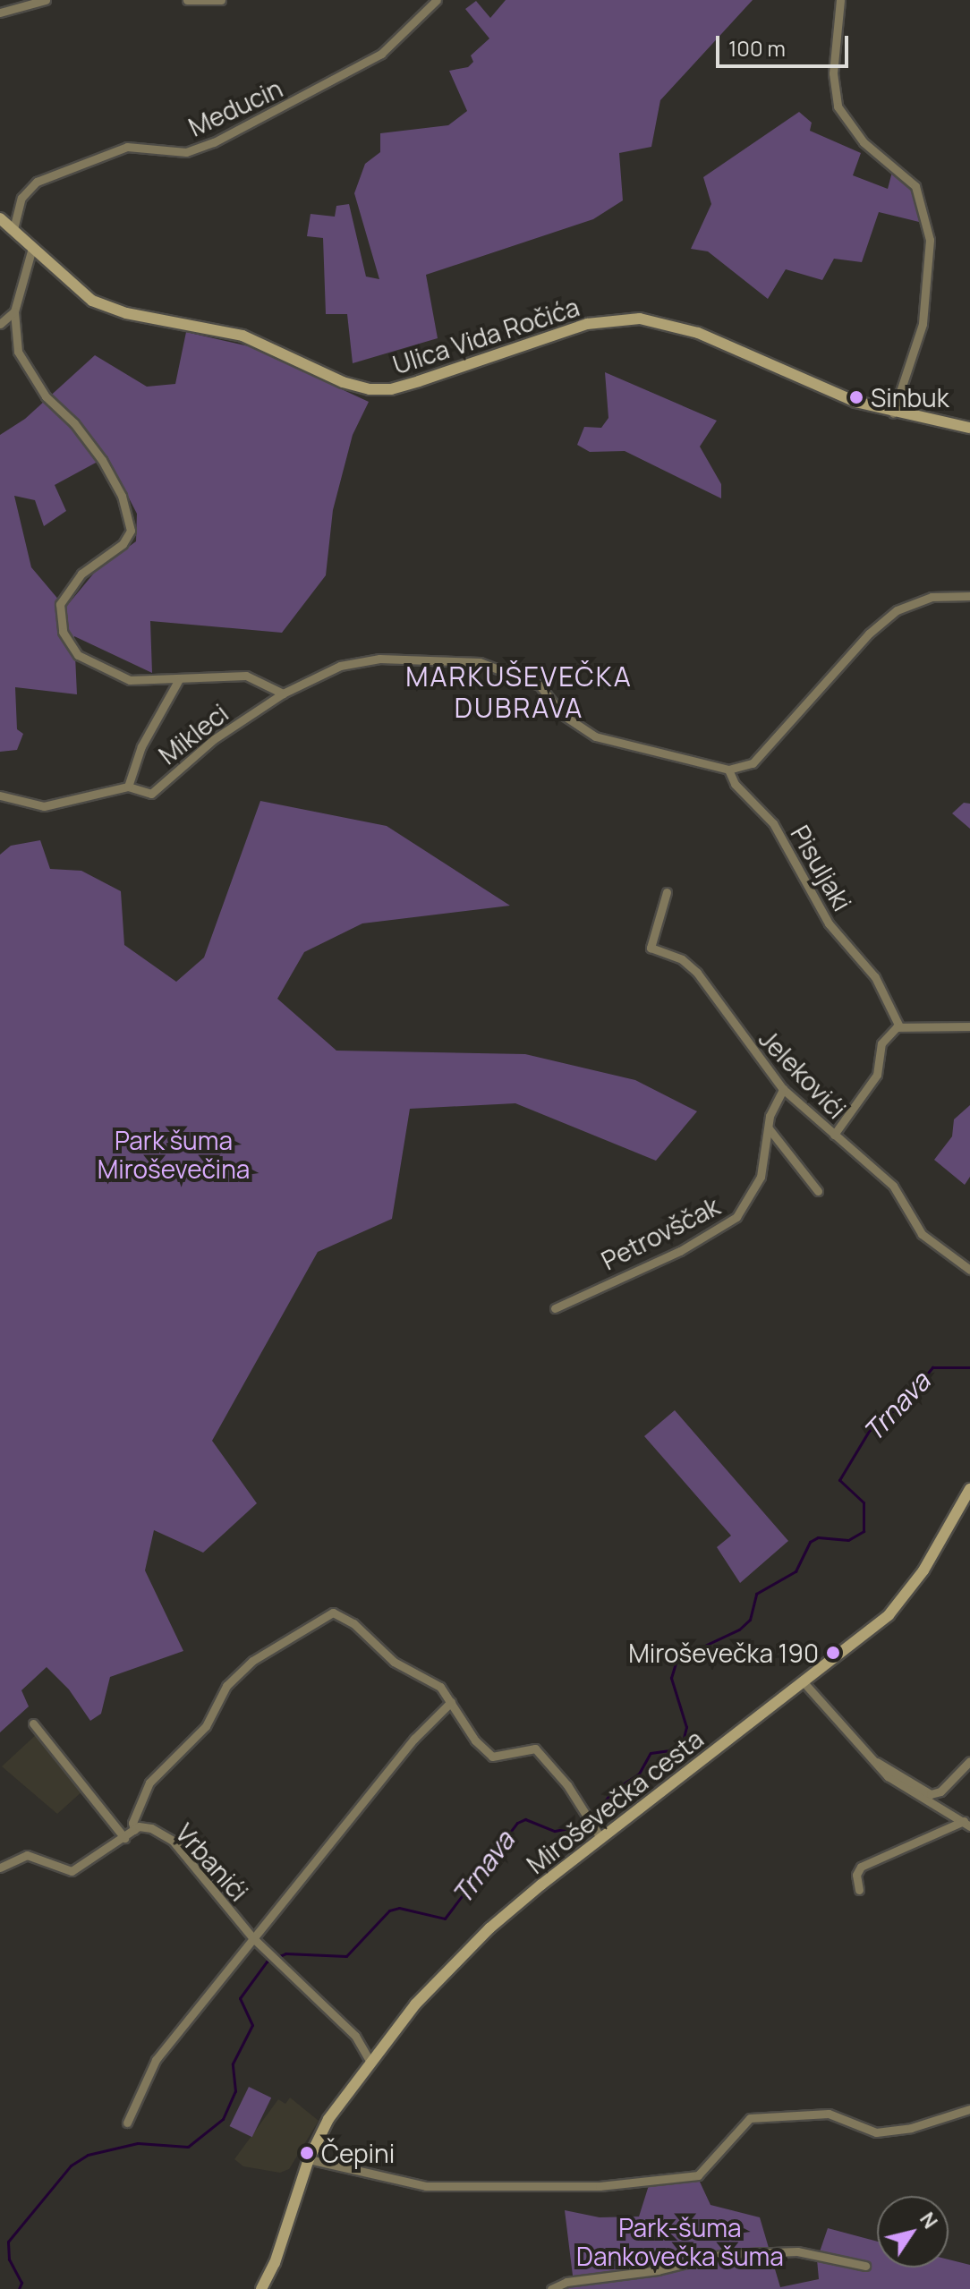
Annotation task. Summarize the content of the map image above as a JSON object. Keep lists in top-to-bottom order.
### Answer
{
  "streets": {
    "main road": ["Ulica Vida Ročića", "Miroševečka cesta"],
    "street": [
      "Meducin",
      "Mikleci",
      "Pisuljaki",
      "Jelekovići",
      "Petrovščak",
      "Vrbanići"
    ]
  },
  "crossings": [
    ["Meducin", "Ulica Vida Ročića"],
    ["Jelekovići", "Petrovščak"],
    ["Miroševečka cesta", "Vrbanići"]
  ],
  "districts": ["MARKUŠEVEČKA DUBRAVA"],
  "water": ["Trnava"],
  "parks": ["Park šuma Miroševečina", "Park-šuma Dankovečka šuma"],
  "places": ["Sinbuk", "Miroševečka 190", "Čepini"],
  "scale_bar": "100 m",
  "north": "top right"
}
